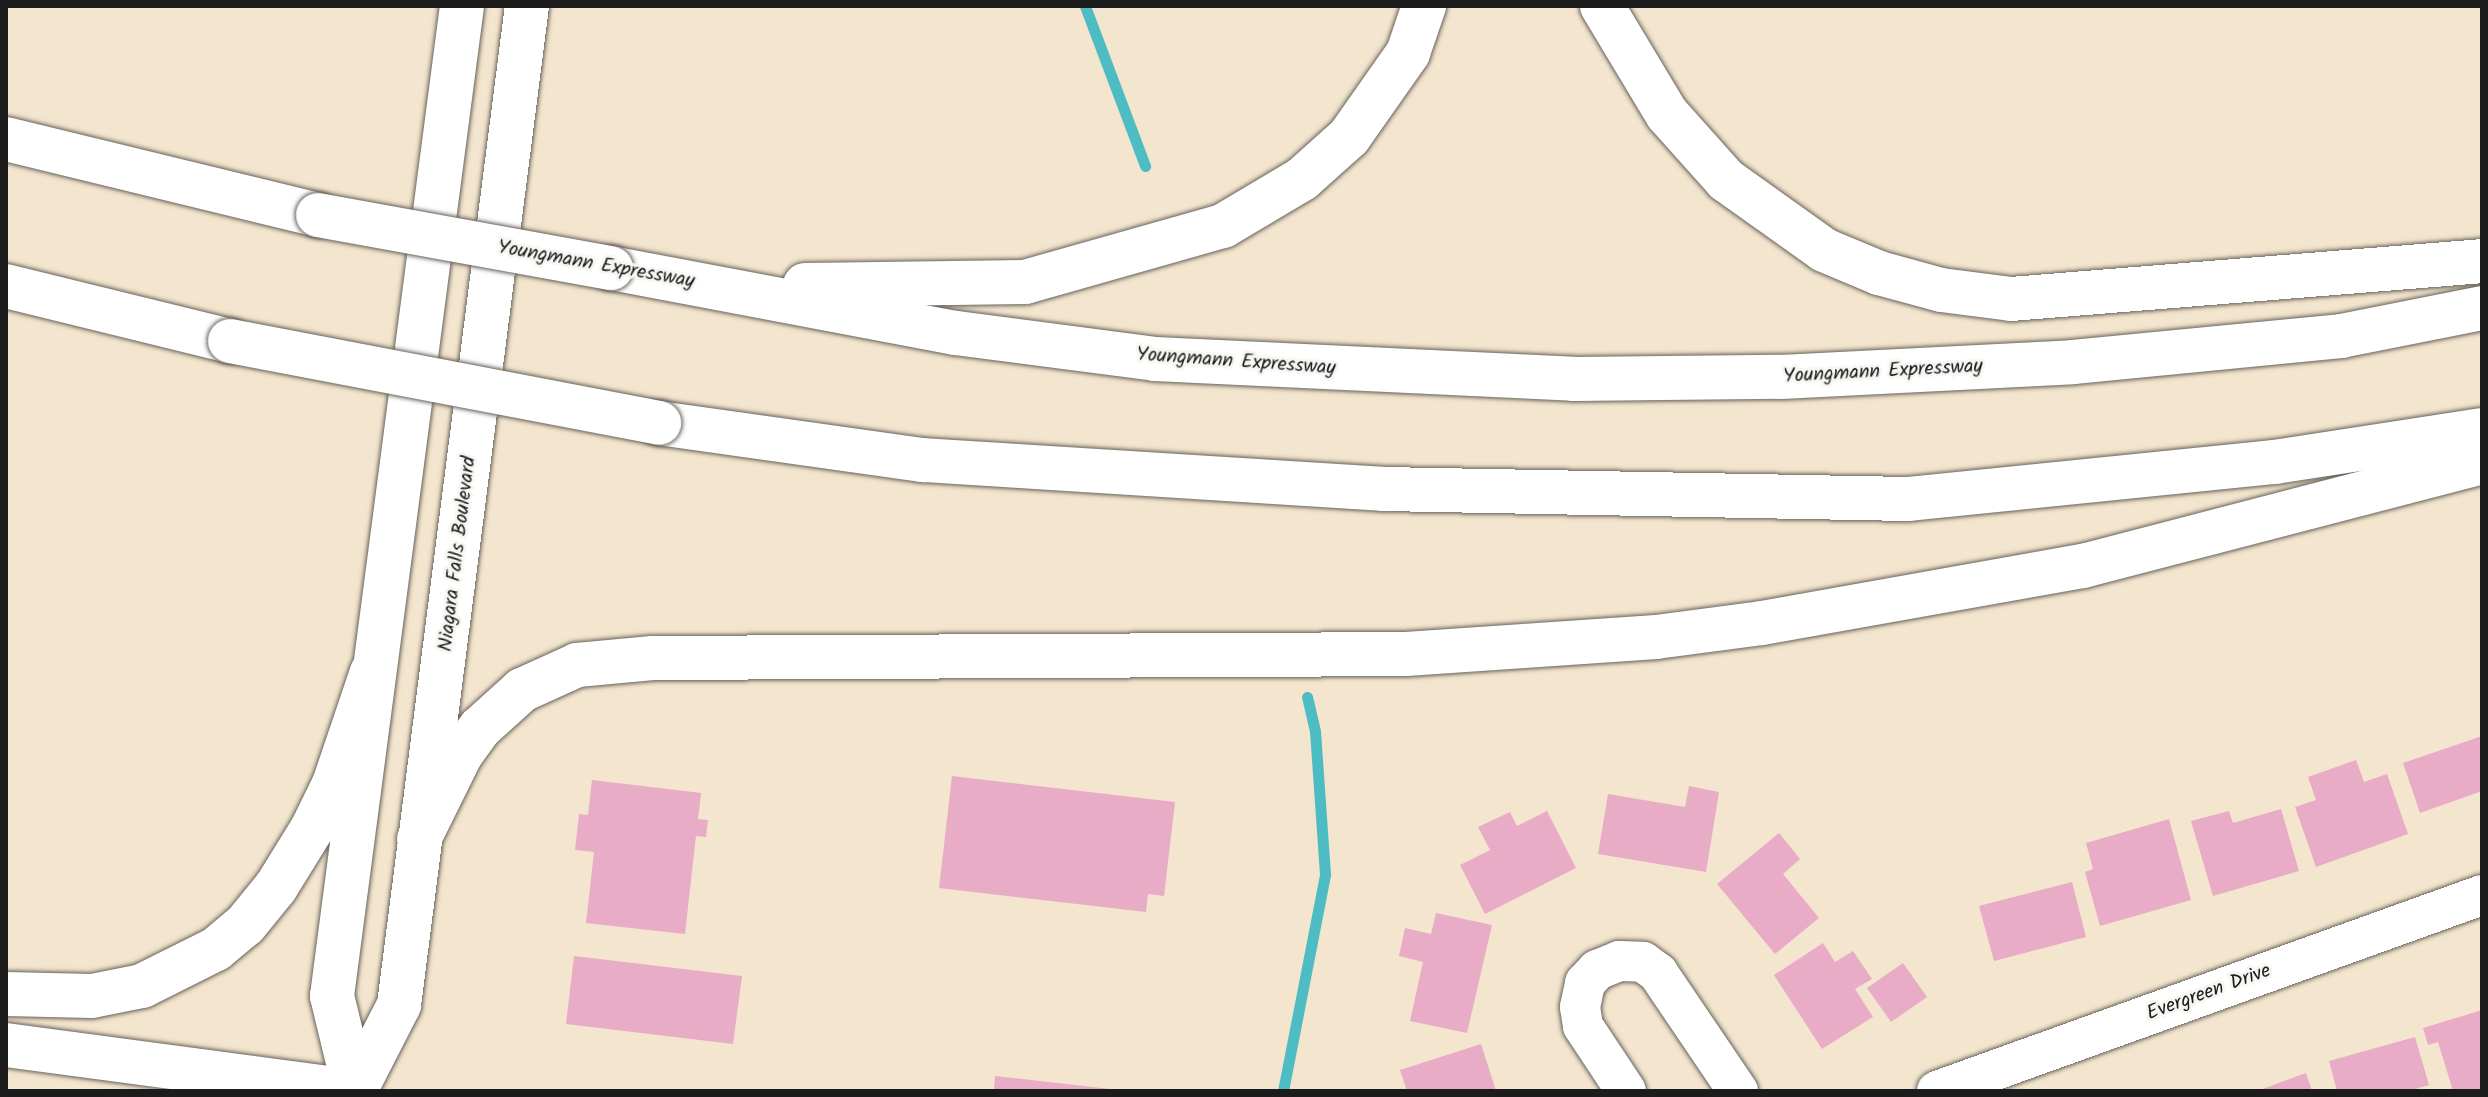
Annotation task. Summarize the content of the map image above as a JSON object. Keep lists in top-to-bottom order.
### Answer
{
  "streets": {
    "main road": ["Youngmann Expressway", "Niagara Falls Boulevard"],
    "street": ["Evergreen Drive"]
  }
}
